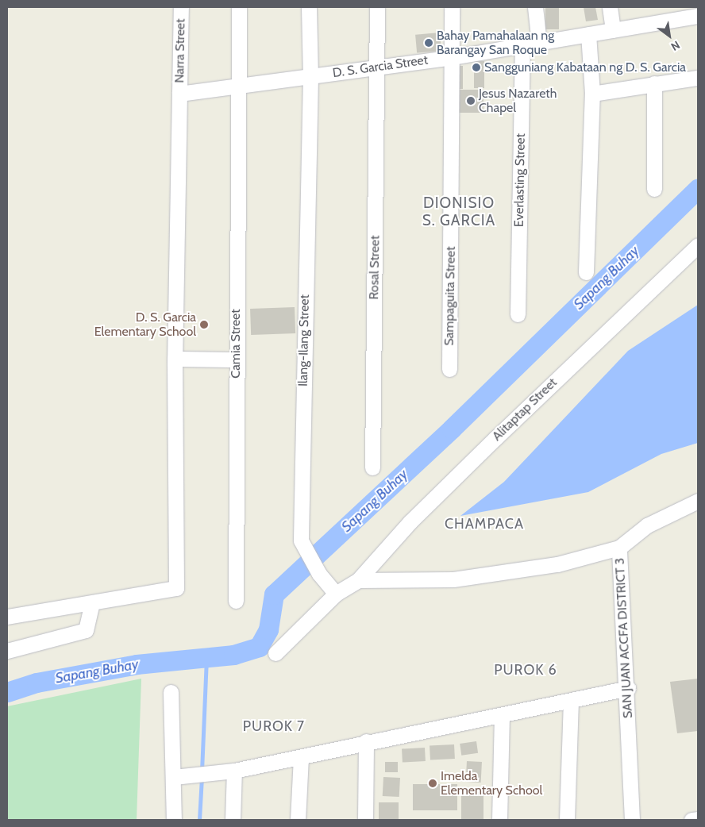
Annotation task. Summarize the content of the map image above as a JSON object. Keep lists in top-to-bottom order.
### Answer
{
  "streets": {
    "street": [
      "Narra Street",
      "D. S. Garcia Street",
      "Everlasting Street",
      "Rosal Street",
      "Sampaguita Street",
      "Ilang-Ilang Street",
      "Camia Street",
      "Alitaptap Street",
      "SAN JUAN ACCFA DISTRICT 3"
    ]
  },
  "crossings": [
    ["Narra Street", "D. S. Garcia Street"],
    ["D. S. Garcia Street", "Everlasting Street"],
    ["D. S. Garcia Street", "Rosal Street"],
    ["D. S. Garcia Street", "Sampaguita Street"],
    ["D. S. Garcia Street", "Ilang-Ilang Street"],
    ["D. S. Garcia Street", "Camia Street"],
    ["Ilang-Ilang Street", "Alitaptap Street"]
  ],
  "districts": [
    "DIONISIO S. GARCIA",
    "CHAMPACA",
    "PUROK 6",
    "PUROK 7"
  ],
  "water": ["Sapang Buhay"],
  "places": [
    "Bahay Pamahalaan ng Barangay San Roque",
    "Sangguniang Kabataan ng D. S. Garcia",
    "Jesus Nazareth Chapel",
    "D. S. Garcia Elementary School",
    "Imelda Elementary School"
  ],
  "north": "bottom right"
}
